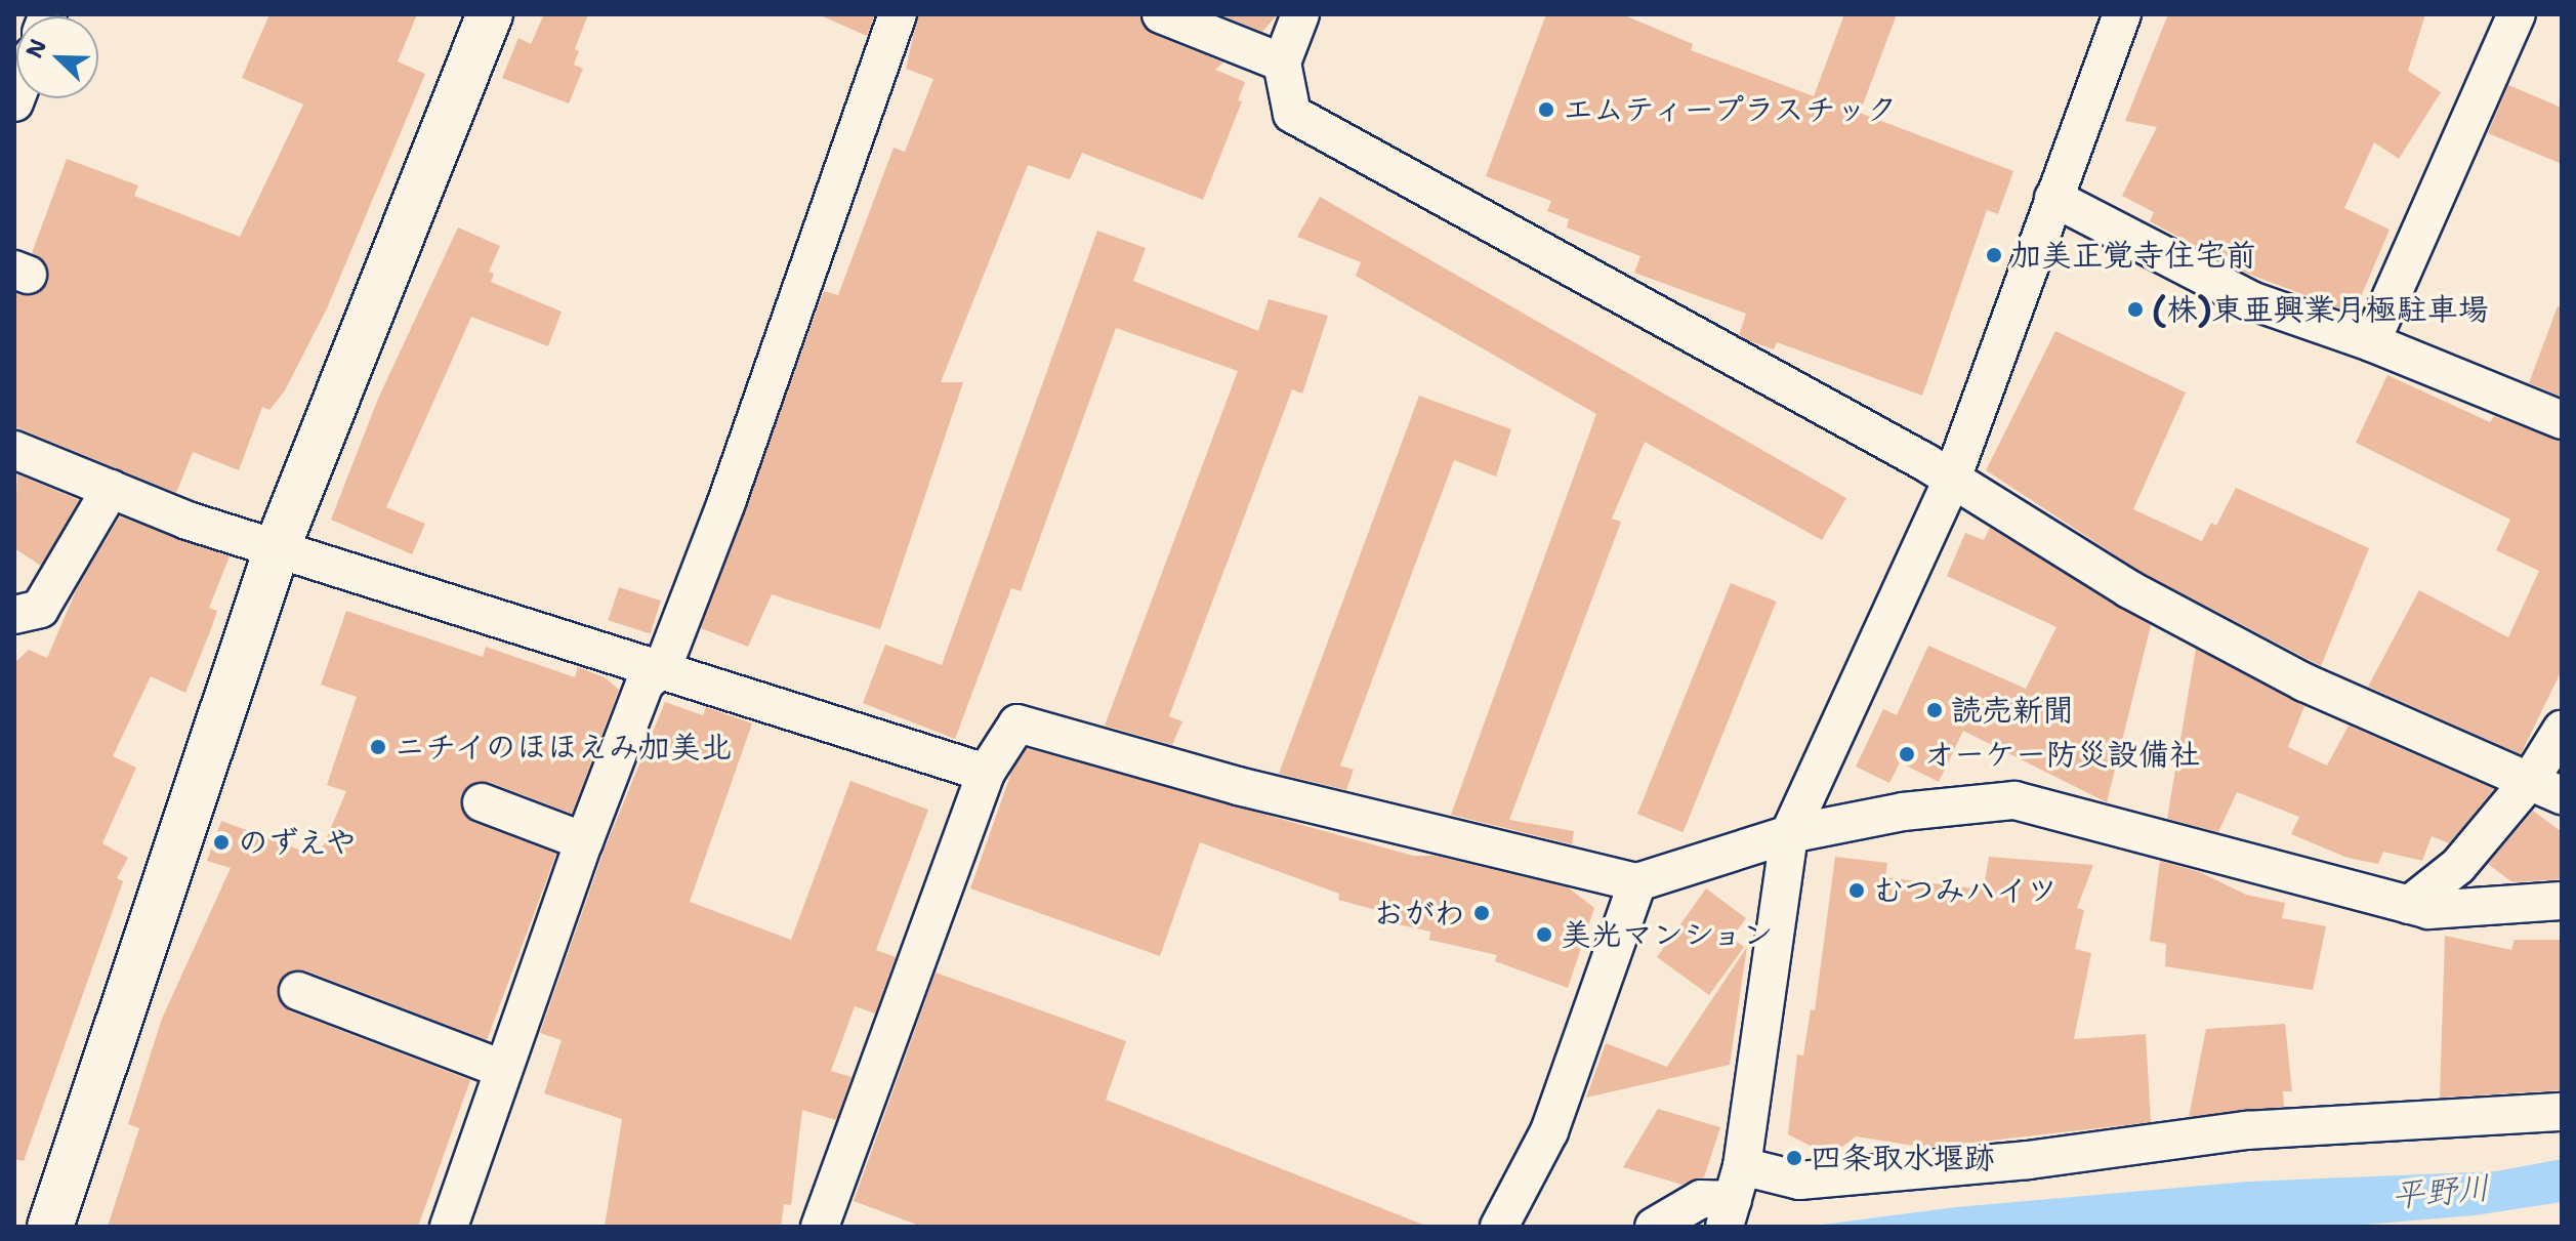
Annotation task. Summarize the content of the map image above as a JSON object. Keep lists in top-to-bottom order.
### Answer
{
  "water": ["平野川"],
  "places": [
    "エムティープラスチック",
    "加美正覚寺住宅前",
    "(株)東亜興業月極駐車場",
    "読売新聞",
    "ニチイのほほえみ加美北",
    "オーケー防災設備社",
    "のずえや",
    "むつみハイツ",
    "おがわ",
    "美光マンション",
    "四条取水堰跡"
  ],
  "north": "top left"
}
